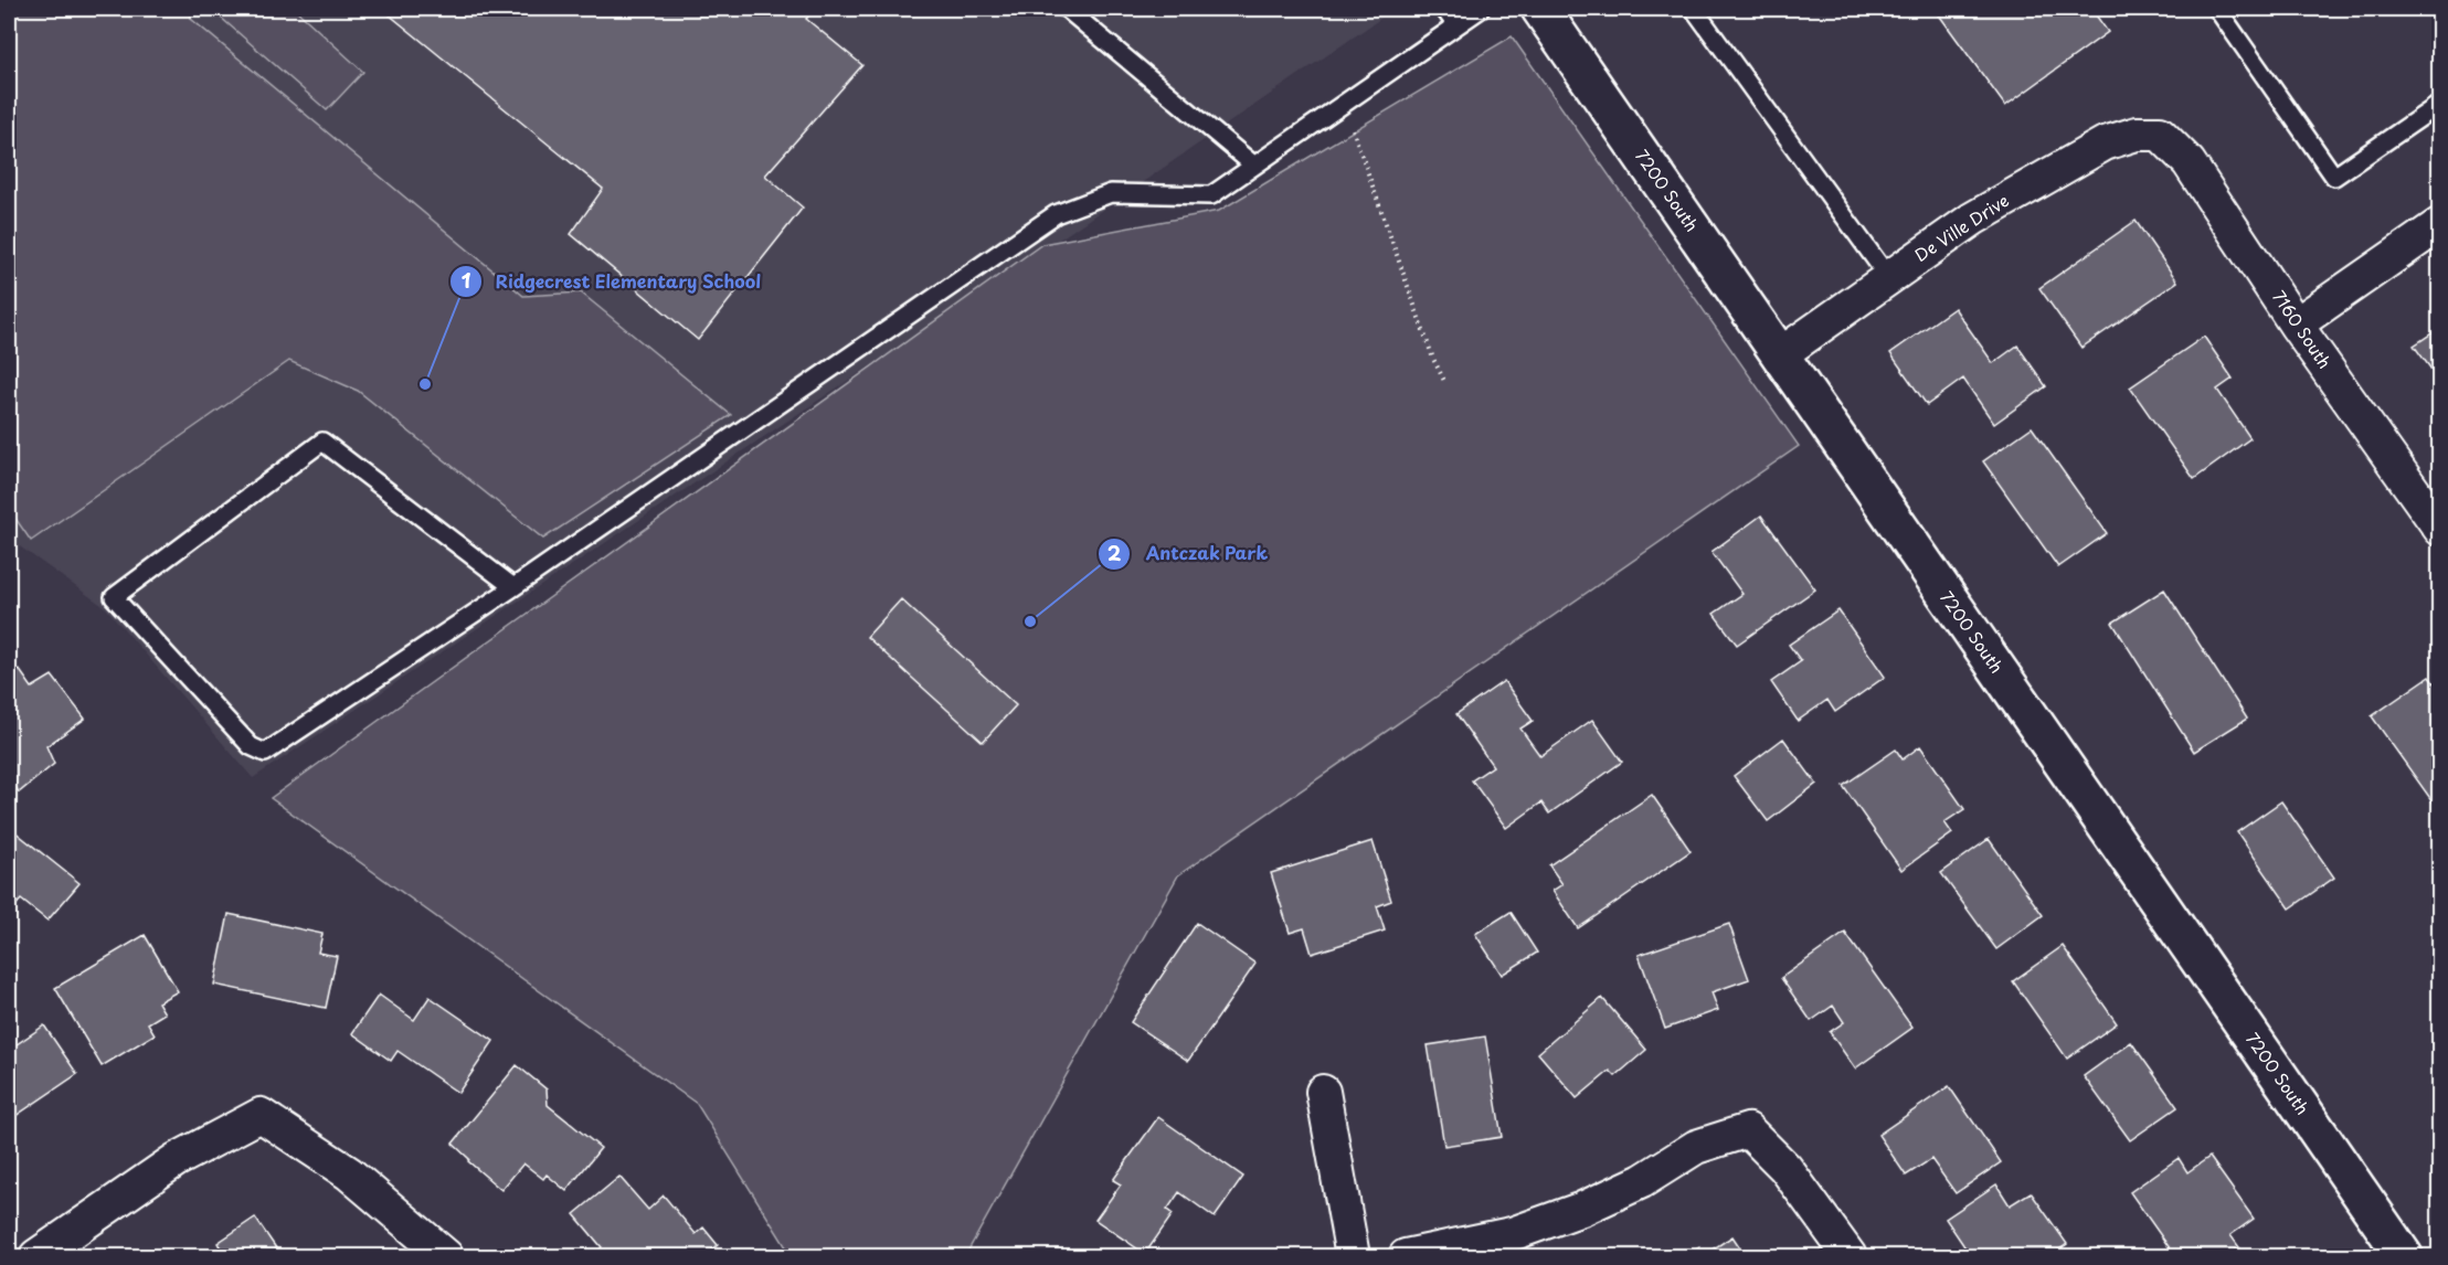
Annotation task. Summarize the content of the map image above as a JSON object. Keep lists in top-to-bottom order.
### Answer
{
  "streets": {
    "street": ["7200 South", "De Ville Drive", "7160 South"]
  },
  "crossings": [
    ["7200 South", "De Ville Drive"],
    ["De Ville Drive", "7160 South"]
  ],
  "places": ["Ridgecrest Elementary School", "Antczak Park"]
}
